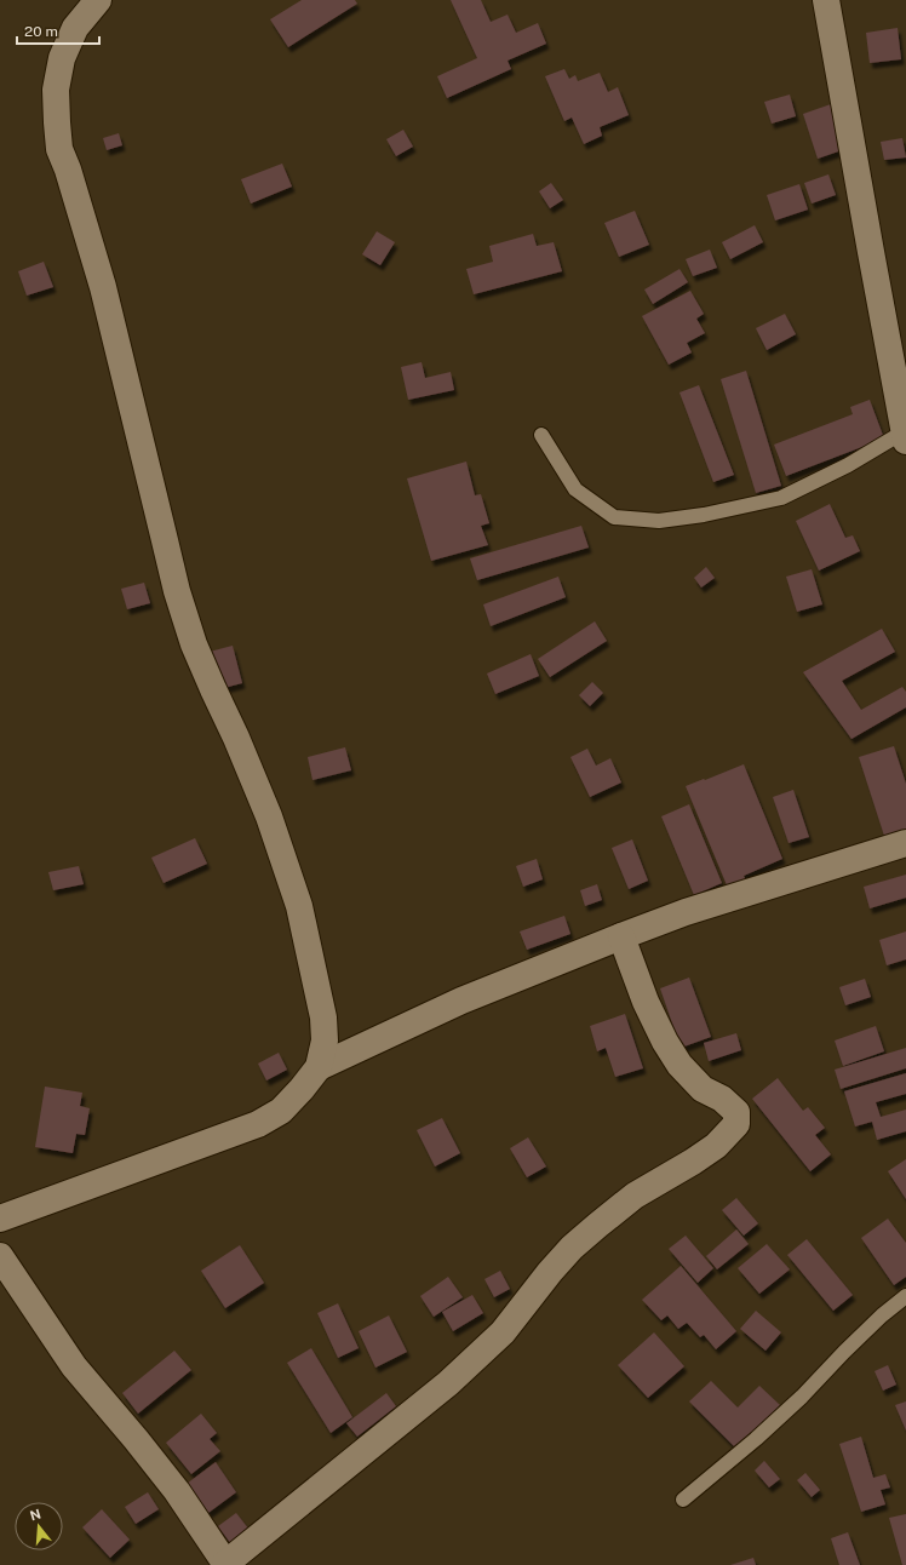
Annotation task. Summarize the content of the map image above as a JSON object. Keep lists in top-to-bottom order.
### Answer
{
  "scale_bar": "20 m",
  "north": "top"
}
